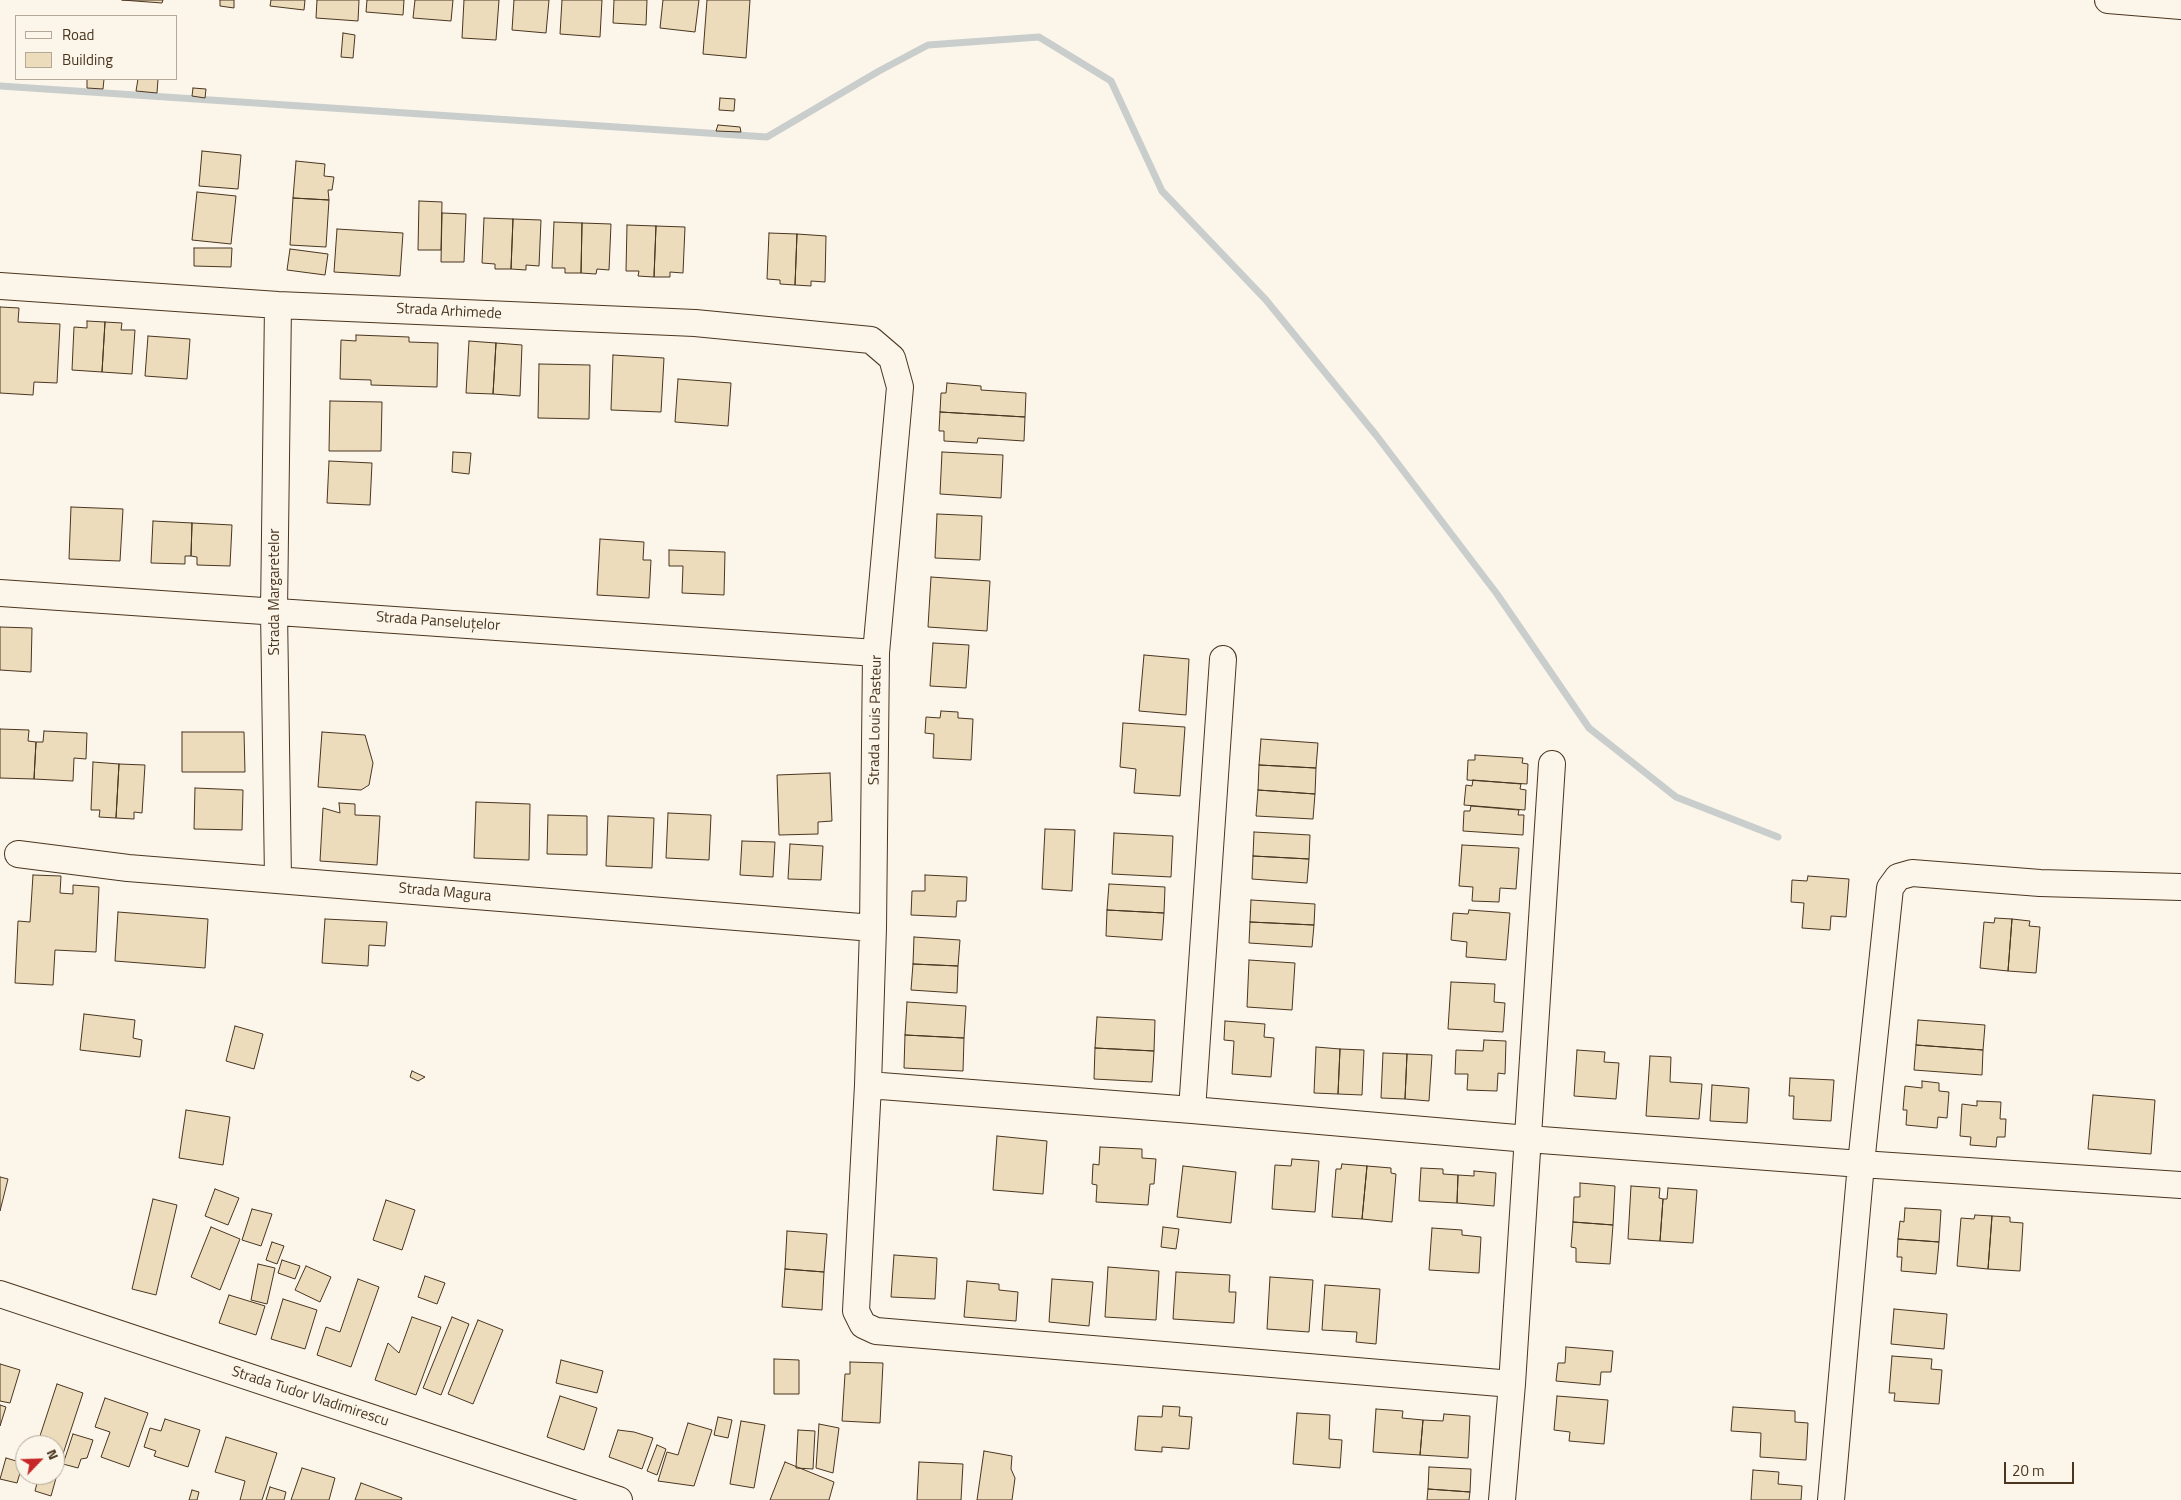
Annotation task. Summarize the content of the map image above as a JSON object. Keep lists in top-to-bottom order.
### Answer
{
  "streets": {
    "street": [
      "Strada Arhimede",
      "Strada Margaretelor",
      "Strada Panseluțelor",
      "Strada Louis Pasteur",
      "Strada Magura",
      "Strada Tudor Vladimirescu"
    ]
  },
  "crossings": [
    ["Strada Arhimede", "Strada Margaretelor"],
    ["Strada Arhimede", "Strada Louis Pasteur"],
    ["Strada Margaretelor", "Strada Panseluțelor"],
    ["Strada Margaretelor", "Strada Magura"],
    ["Strada Panseluțelor", "Strada Louis Pasteur"],
    ["Strada Louis Pasteur", "Strada Magura"]
  ],
  "legend": ["Road", "Building"],
  "scale_bar": "20 m",
  "north": "top right"
}
